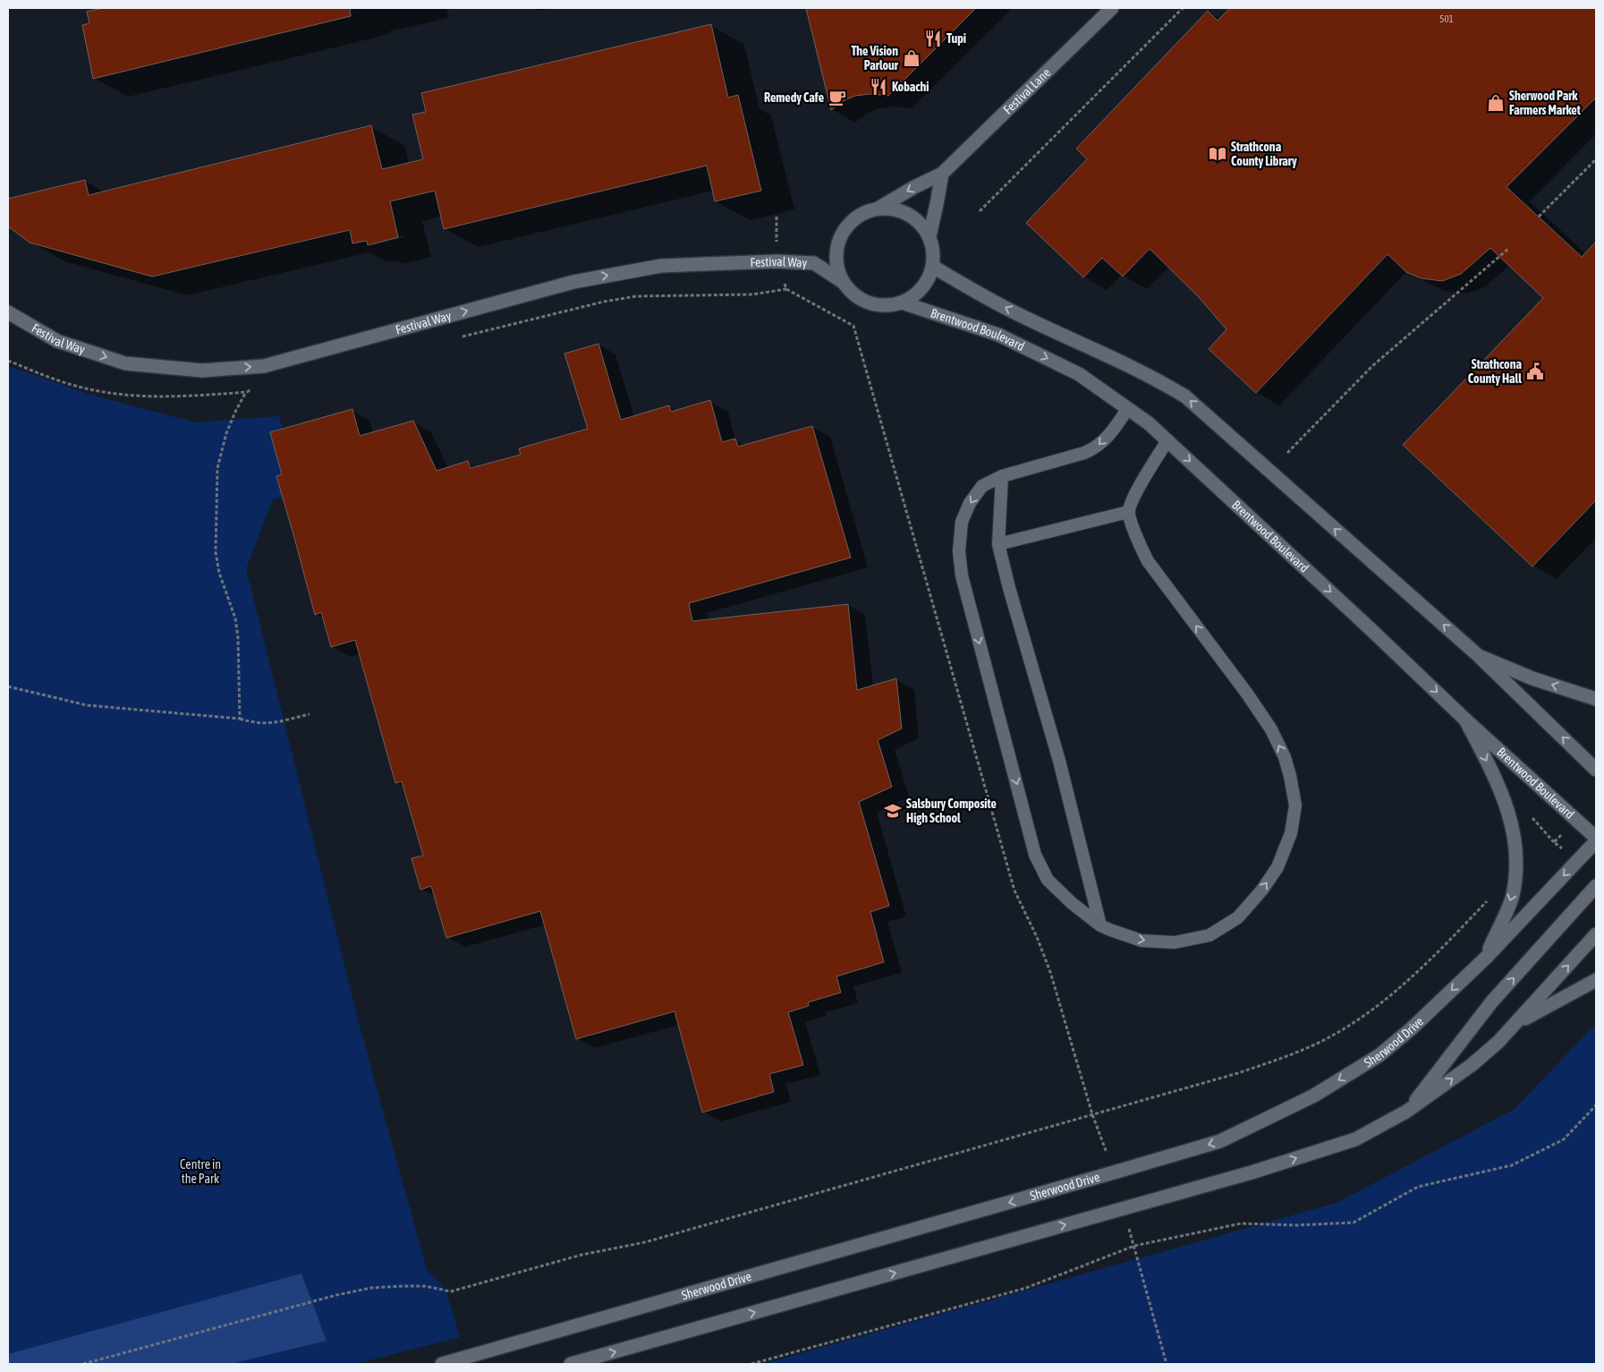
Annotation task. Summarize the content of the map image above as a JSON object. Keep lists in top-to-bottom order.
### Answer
{
  "streets": {
    "street": [
      "Festival Lane",
      "Festival Way",
      "Brentwood Boulevard",
      "Sherwood Drive"
    ]
  },
  "crossings": [
    ["Festival Lane", "Festival Way"],
    ["Festival Lane", "Brentwood Boulevard"],
    ["Festival Way", "Brentwood Boulevard"]
  ],
  "one_way": ["Festival Way"],
  "parks": ["Centre in the Park"],
  "places": {
    "restaurant": ["Tupi", "Kobachi"],
    "shop": ["The Vision Parlour", "Sherwood Park Farmers Market"],
    "cafe": ["Remedy Cafe"],
    "library": ["Strathcona County Library"],
    "public building": ["Strathcona County Hall"],
    "school or university": ["Salsbury Composite High School"]
  },
  "house_numbers": ["501"]
}
